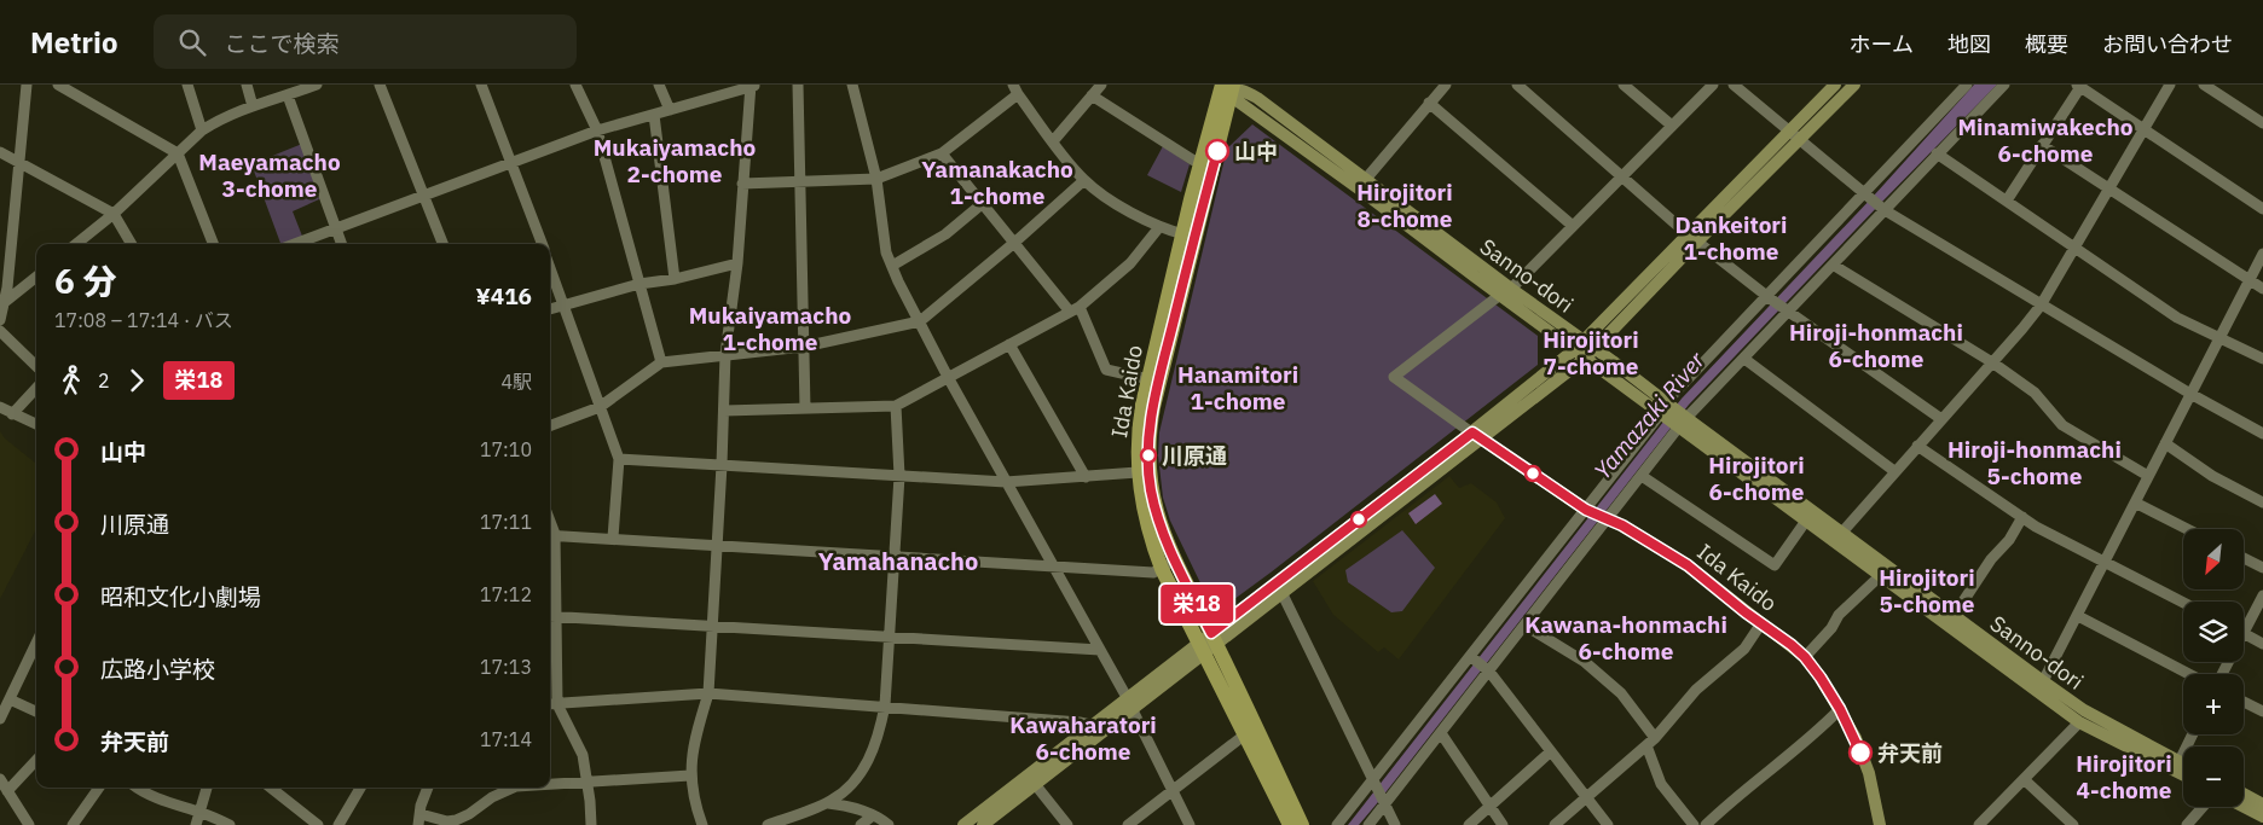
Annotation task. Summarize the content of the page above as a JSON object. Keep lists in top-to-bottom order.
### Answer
{
  "streets": {
    "highway": ["Ida Kaido"],
    "main road": ["Sanno-dori"]
  },
  "crossings": [
    ["Sanno-dori", "Ida Kaido"]
  ],
  "districts": [
    "Minamiwakecho 6-chome",
    "Mukaiyamacho 2-chome",
    "Maeyamacho 3-chome",
    "Yamanakacho 1-chome",
    "Hirojitori 8-chome",
    "Dankeitori 1-chome",
    "Mukaiyamacho 1-chome",
    "Hiroji-honmachi 6-chome",
    "Hirojitori 7-chome",
    "Hanamitori 1-chome",
    "Hiroji-honmachi 5-chome",
    "Hirojitori 6-chome",
    "Yamahanacho",
    "Hirojitori 5-chome",
    "Kawana-honmachi 6-chome",
    "Kawaharatori 6-chome",
    "Hirojitori 4-chome"
  ],
  "water": ["Yamazaki River"],
  "places": ["山中", "川原通", "弁天前"],
  "lines": ["bus line 栄18"],
  "north": "bottom left",
  "page": {
    "header": "Metrio",
    "search": "ここで検索",
    "nav": [
      "ホーム",
      "地図",
      "概要",
      "お問い合わせ"
    ],
    "on_map": "栄18",
    "heading": ["6 分", "17:08 – 17:14 · バス", "¥416"],
    "legs": ["2", "栄18", "4駅"],
    "list": [
      {
        "name": "山中",
        "value": "17:10"
      },
      {
        "name": "川原通",
        "value": "17:11"
      },
      {
        "name": "昭和文化小劇場",
        "value": "17:12"
      },
      {
        "name": "広路小学校",
        "value": "17:13"
      },
      {
        "name": "弁天前",
        "value": "17:14"
      }
    ],
    "map_buttons": ["+", "−"]
  }
}
